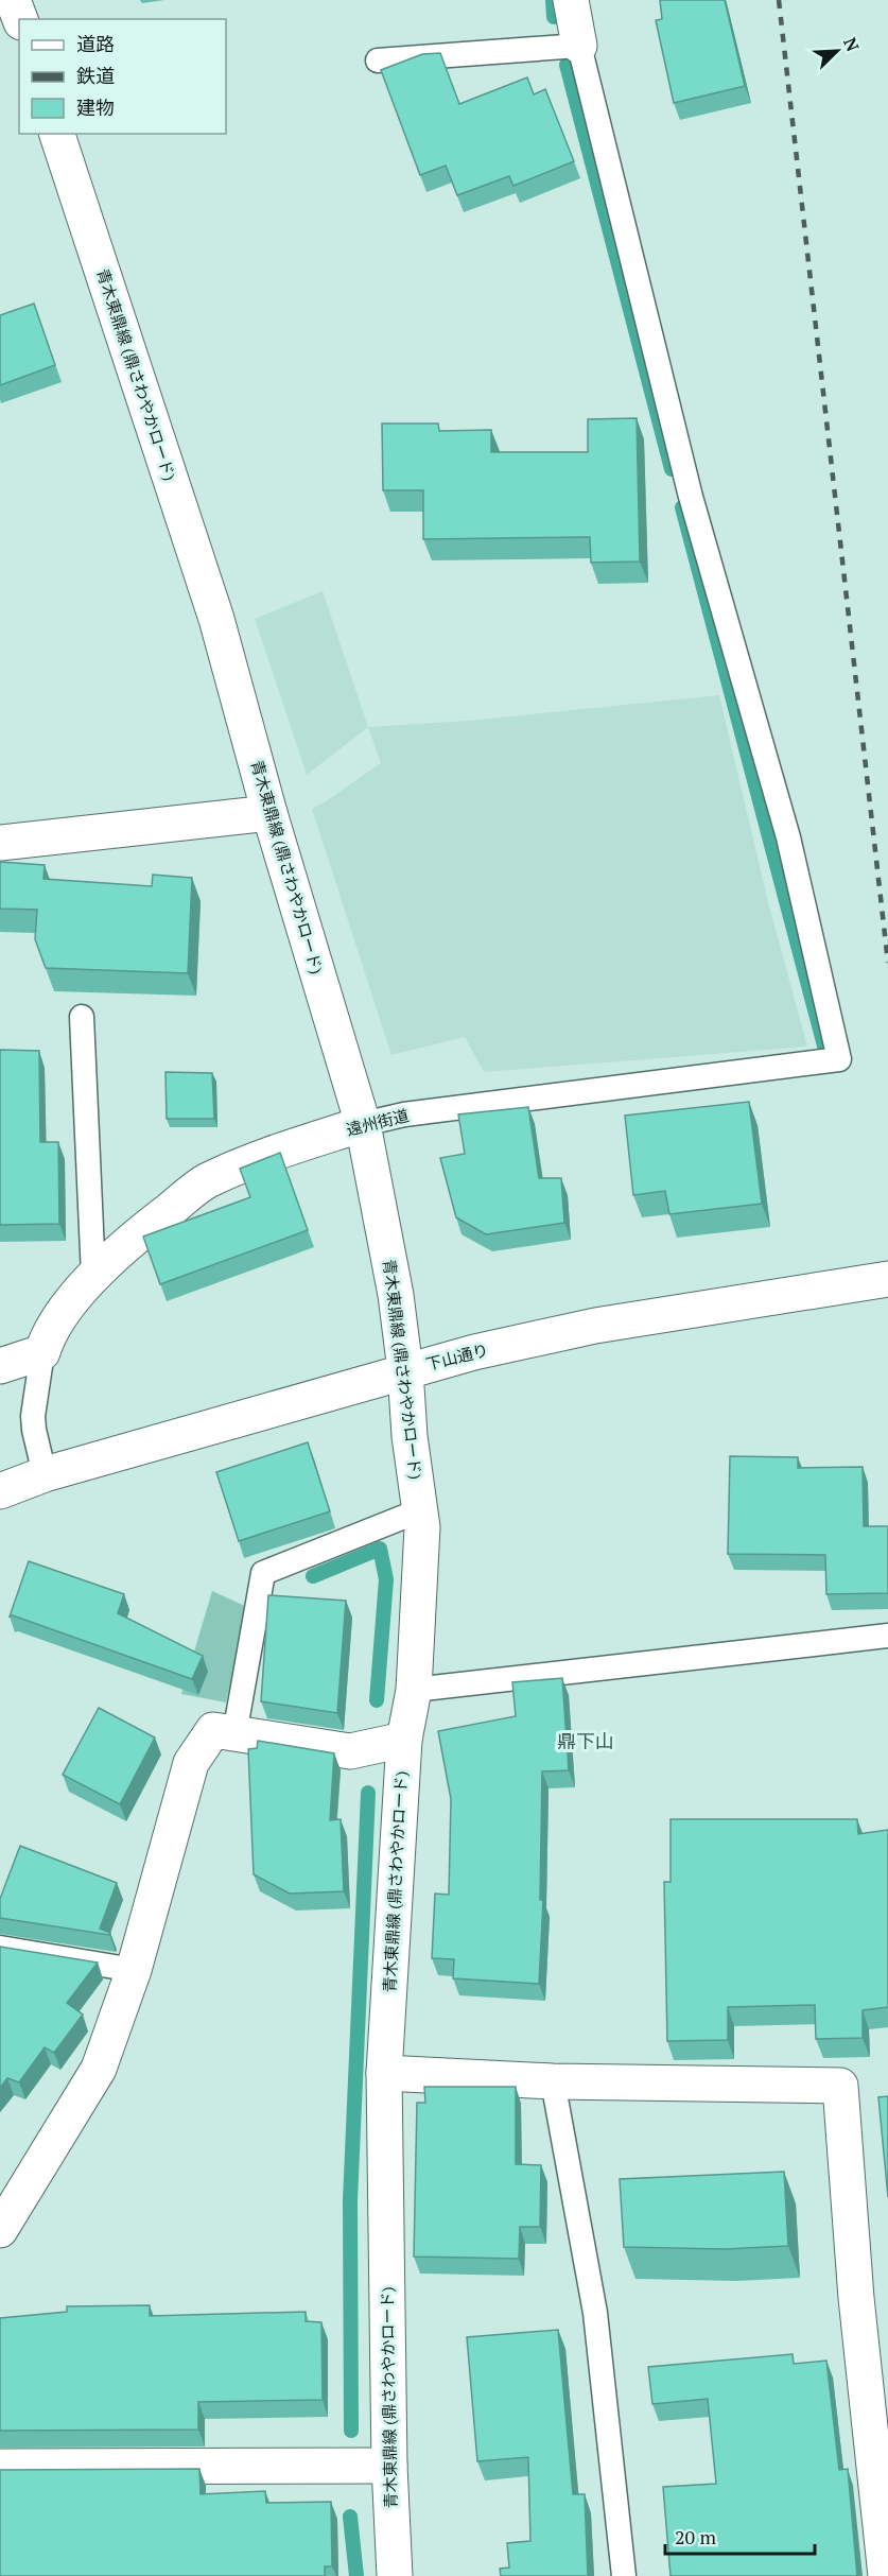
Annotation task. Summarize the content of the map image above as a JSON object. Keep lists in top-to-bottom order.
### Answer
{
  "streets": {
    "street": ["青木東鼎線 (鼎さわやかロード)", "遠州街道", "下山通り"]
  },
  "crossings": [
    ["青木東鼎線 (鼎さわやかロード)", "遠州街道"],
    ["青木東鼎線 (鼎さわやかロード)", "下山通り"]
  ],
  "districts": ["鼎下山"],
  "legend": ["道路", "鉄道", "建物"],
  "scale_bar": "20 m",
  "north": "top right"
}
